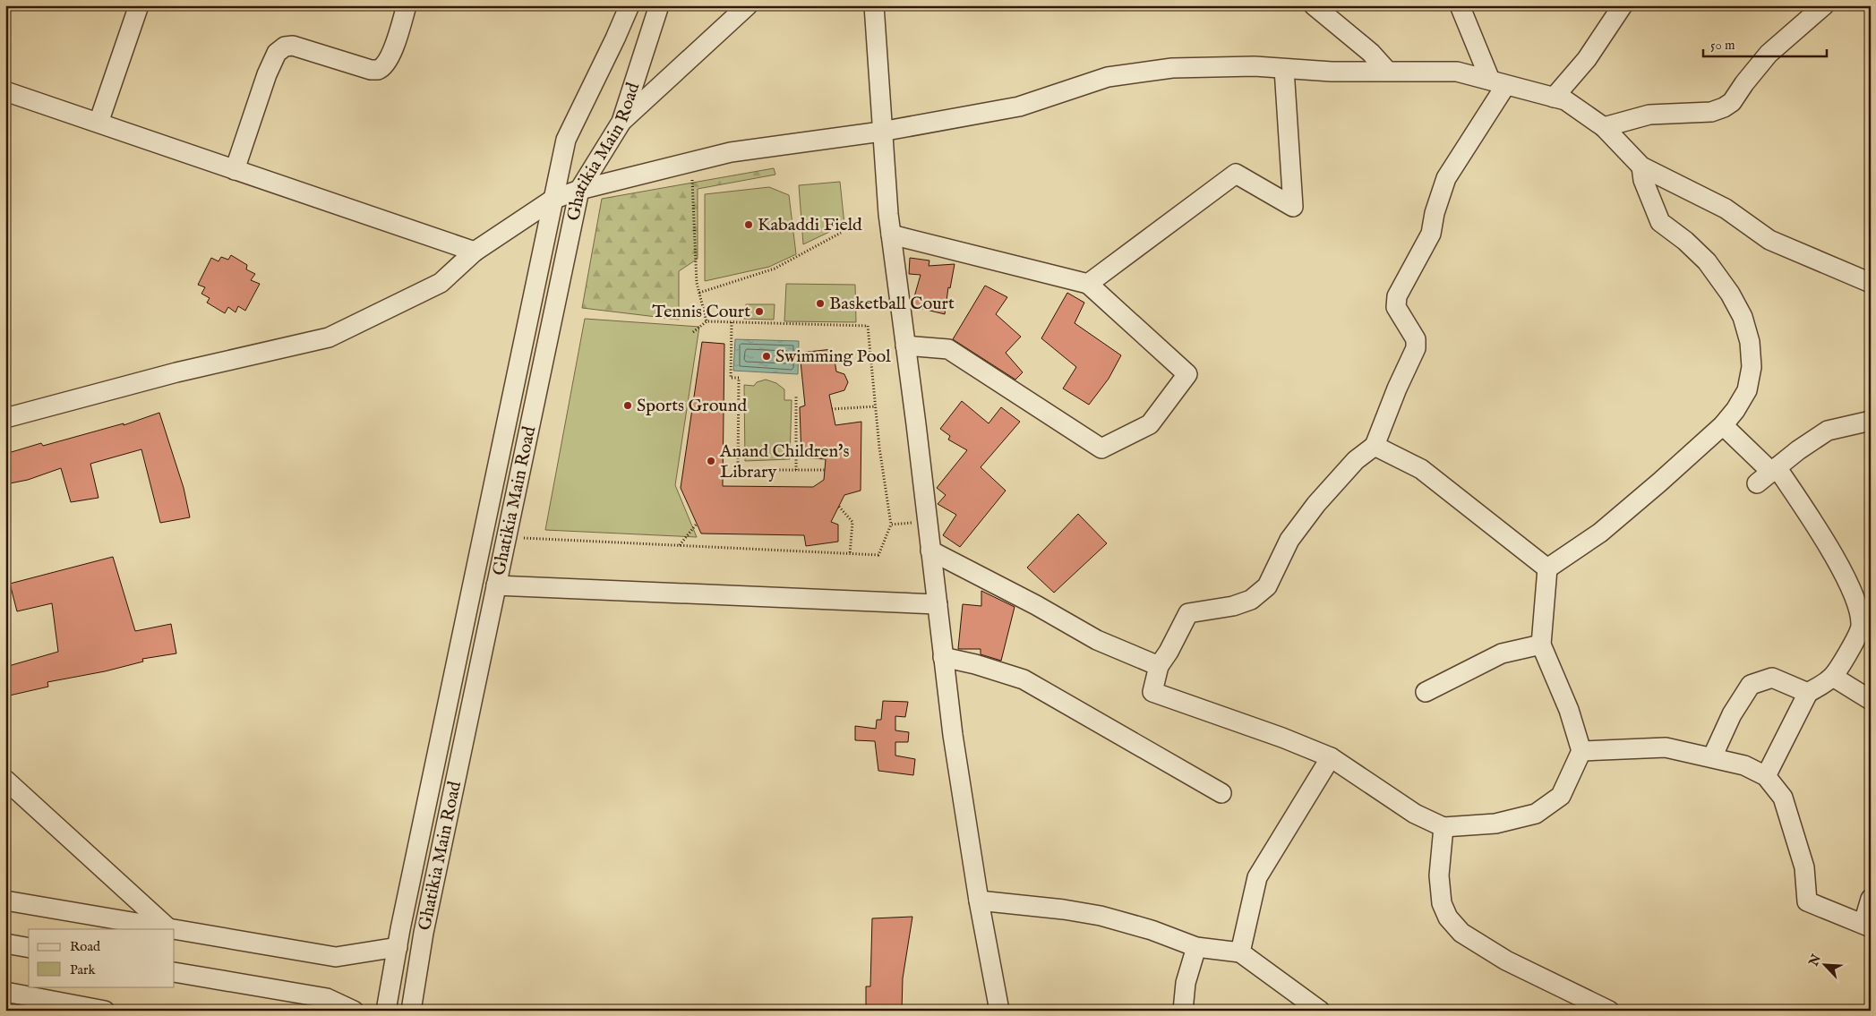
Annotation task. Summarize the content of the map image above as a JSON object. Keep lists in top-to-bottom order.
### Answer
{
  "streets": {
    "street": ["Ghatikia Main Road"]
  },
  "places": [
    "Kabaddi Field",
    "Basketball Court",
    "Tennis Court",
    "Swimming Pool",
    "Sports Ground",
    "Anand Children's Library"
  ],
  "legend": ["Road", "Park"],
  "scale_bar": "50 m",
  "north": "top left"
}
